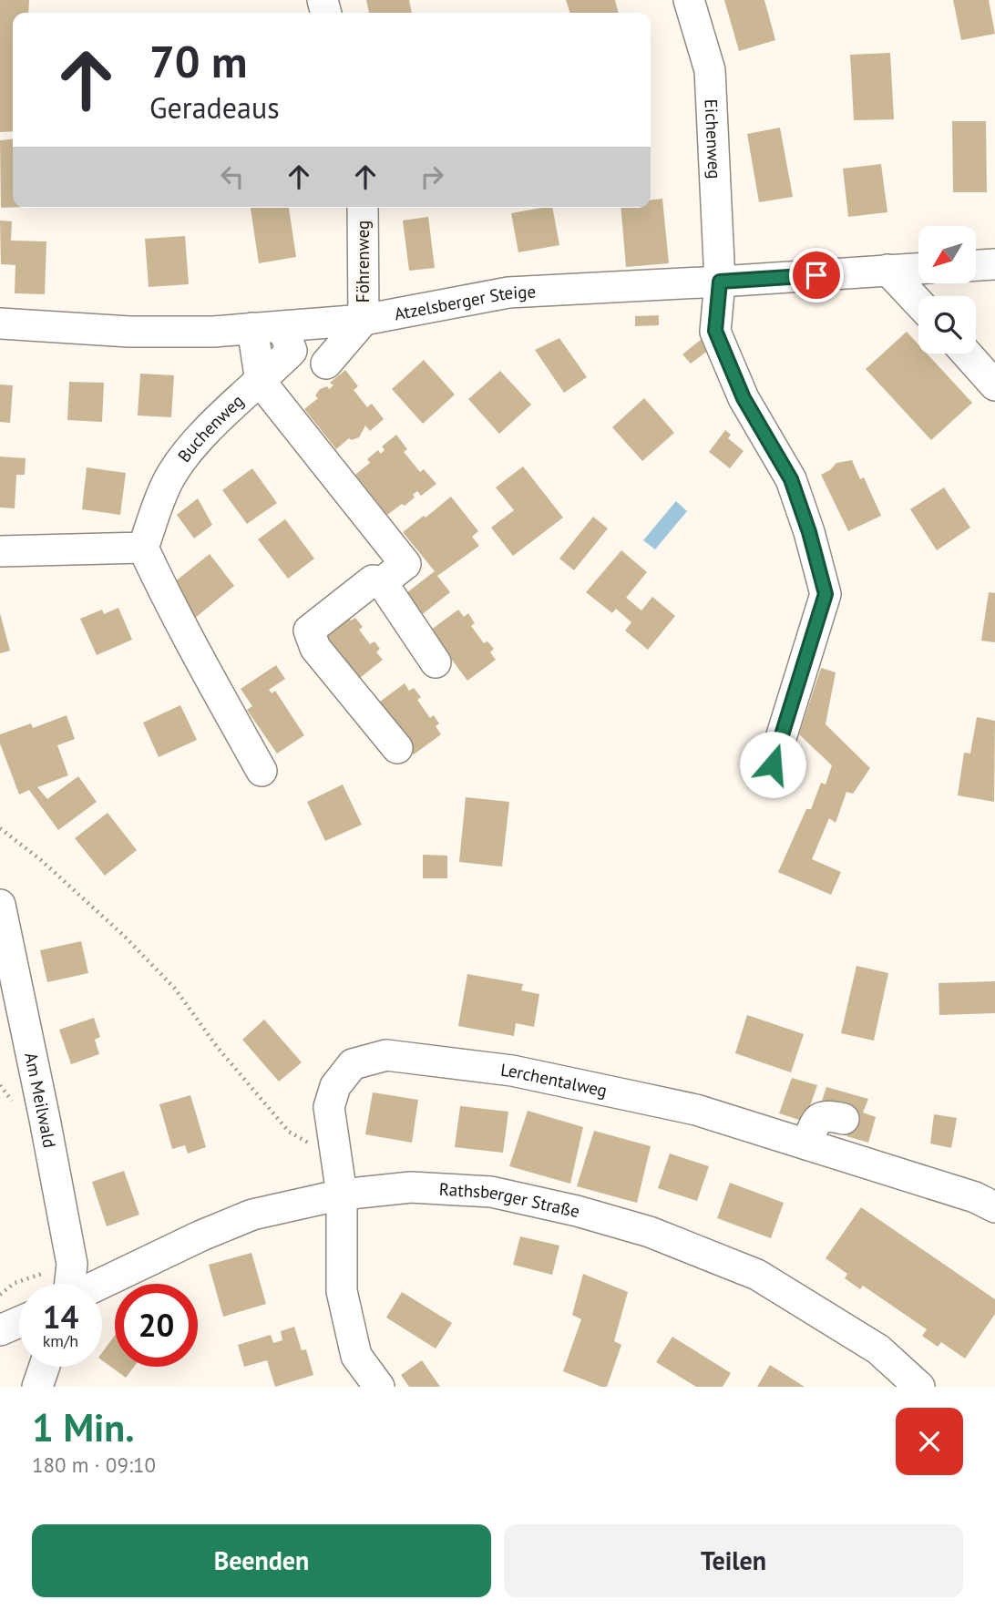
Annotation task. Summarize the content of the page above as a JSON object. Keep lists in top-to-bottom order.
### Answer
{
  "streets": {
    "street": [
      "Eichenweg",
      "Föhrenweg",
      "Atzelsberger Steige",
      "Buchenweg",
      "Lerchentalweg",
      "Am Meilwald",
      "Rathsberger Straße"
    ]
  },
  "crossings": [
    ["Eichenweg", "Atzelsberger Steige"],
    ["Föhrenweg", "Atzelsberger Steige"],
    ["Atzelsberger Steige", "Buchenweg"],
    ["Lerchentalweg", "Rathsberger Straße"]
  ],
  "north": "bottom left",
  "page": {
    "turn": ["70 m", "Geradeaus"],
    "speed": "14 km/h",
    "limit": "20",
    "heading": ["1 Min.", "180 m · 09:10"],
    "buttons": ["Beenden", "Teilen"]
  }
}
